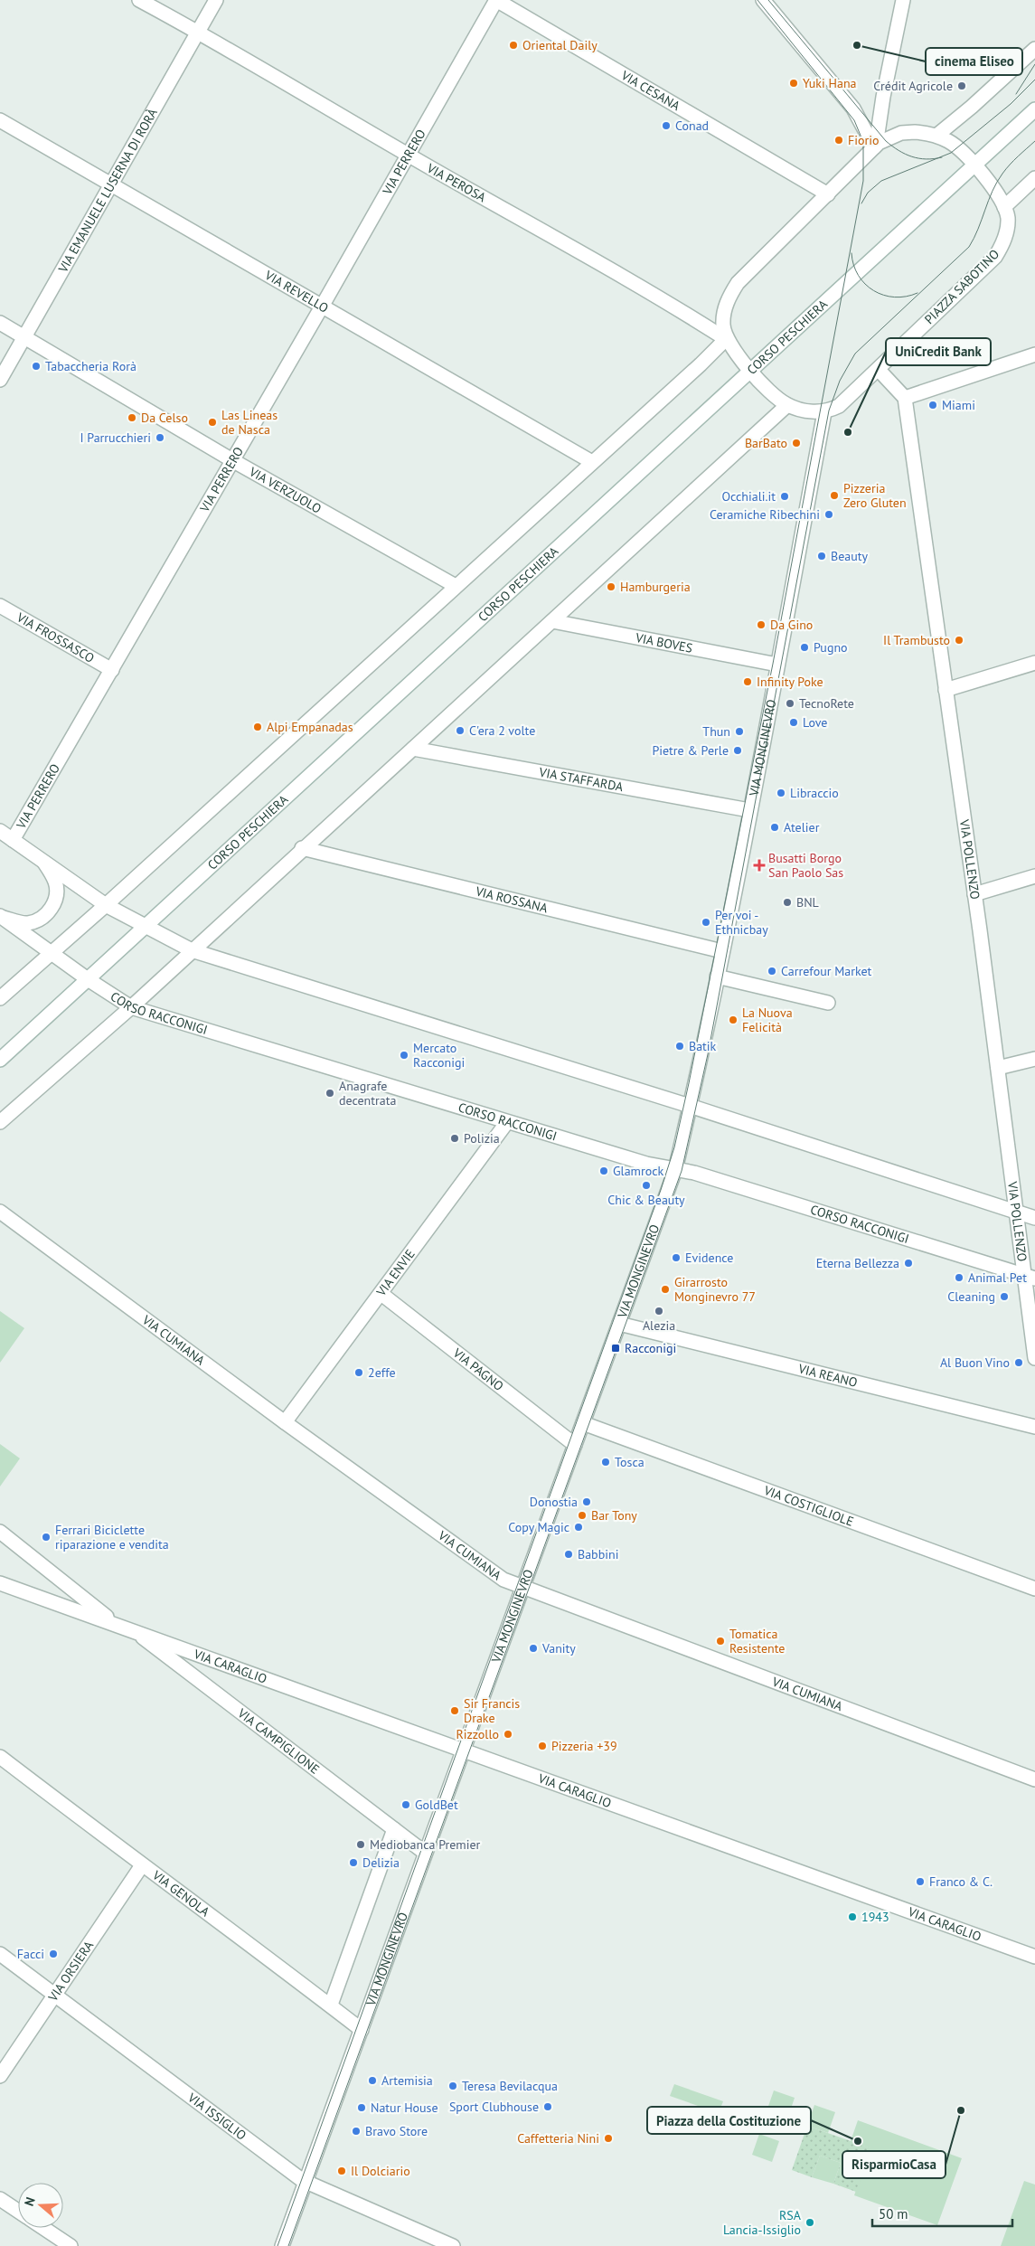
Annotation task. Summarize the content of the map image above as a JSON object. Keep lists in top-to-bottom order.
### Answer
{
  "streets": {
    "street": [
      "VIA CESANA",
      "VIA PERRERO",
      "VIA PEROSA",
      "VIA EMANUELE LUSERNA DI RORÀ",
      "PIAZZA SABOTINO",
      "VIA REVELLO",
      "CORSO PESCHIERA",
      "VIA VERZUOLO",
      "VIA FROSSASCO",
      "VIA BOVES",
      "VIA MONGINEVRO",
      "VIA STAFFARDA",
      "VIA POLLENZO",
      "VIA ROSSANA",
      "CORSO RACCONIGI",
      "VIA ENVIE",
      "VIA CUMIANA",
      "VIA PAGNO",
      "VIA REANO",
      "VIA COSTIGLIOLE",
      "VIA CARAGLIO",
      "VIA CAMPIGLIONE",
      "VIA GENOLA",
      "VIA ORSIERA",
      "VIA ISSIGLIO"
    ]
  },
  "crossings": [
    ["VIA CESANA", "VIA PERRERO"],
    ["VIA CESANA", "PIAZZA SABOTINO"],
    ["VIA PERRERO", "VIA PEROSA"],
    ["VIA PERRERO", "VIA REVELLO"],
    ["VIA PERRERO", "VIA VERZUOLO"],
    ["VIA PERRERO", "VIA FROSSASCO"],
    ["VIA PERRERO", "CORSO RACCONIGI"],
    ["VIA PEROSA", "VIA EMANUELE LUSERNA DI RORÀ"],
    ["VIA PEROSA", "PIAZZA SABOTINO"],
    ["VIA EMANUELE LUSERNA DI RORÀ", "VIA REVELLO"],
    ["VIA EMANUELE LUSERNA DI RORÀ", "VIA VERZUOLO"],
    ["PIAZZA SABOTINO", "CORSO PESCHIERA"],
    ["PIAZZA SABOTINO", "VIA MONGINEVRO"],
    ["CORSO PESCHIERA", "CORSO RACCONIGI"],
    ["VIA BOVES", "VIA MONGINEVRO"],
    ["VIA MONGINEVRO", "VIA STAFFARDA"],
    ["VIA MONGINEVRO", "VIA ROSSANA"],
    ["VIA MONGINEVRO", "CORSO RACCONIGI"],
    ["VIA MONGINEVRO", "VIA CUMIANA"],
    ["VIA MONGINEVRO", "VIA PAGNO"],
    ["VIA MONGINEVRO", "VIA REANO"],
    ["VIA MONGINEVRO", "VIA COSTIGLIOLE"],
    ["VIA MONGINEVRO", "VIA CARAGLIO"],
    ["VIA MONGINEVRO", "VIA CAMPIGLIONE"],
    ["VIA MONGINEVRO", "VIA GENOLA"],
    ["VIA MONGINEVRO", "VIA ISSIGLIO"],
    ["VIA POLLENZO", "CORSO RACCONIGI"],
    ["CORSO RACCONIGI", "VIA ENVIE"],
    ["VIA ENVIE", "VIA CUMIANA"],
    ["VIA ENVIE", "VIA PAGNO"],
    ["VIA CARAGLIO", "VIA CAMPIGLIONE"],
    ["VIA GENOLA", "VIA ORSIERA"],
    ["VIA ORSIERA", "VIA ISSIGLIO"]
  ],
  "places": {
    "other": [
      "Oriental Daily",
      "cinema Eliseo",
      "Yuki Hana",
      "Crédit Agricole",
      "Conad",
      "Fiorio",
      "Tabaccheria Rorà",
      "Miami",
      "Da Celso",
      "Las Lineas de Nasca",
      "UniCredit Bank",
      "I Parrucchieri",
      "BarBato",
      "Pizzeria Zero Gluten",
      "Occhiali.it",
      "Ceramiche Ribechini",
      "Beauty",
      "Hamburgeria",
      "Da Gino",
      "Il Trambusto",
      "Pugno",
      "Infinity Poke",
      "TecnoRete",
      "Love",
      "Alpi Empanadas",
      "C'era 2 volte",
      "Thun",
      "Pietre & Perle",
      "Libraccio",
      "Atelier",
      "BNL",
      "Per voi - Ethnicbay",
      "Carrefour Market",
      "La Nuova Felicità",
      "Batik",
      "Mercato Racconigi",
      "Anagrafe decentrata",
      "Polizia",
      "Glamrock",
      "Chic & Beauty",
      "Evidence",
      "Eterna Bellezza",
      "Animal Pet",
      "Girarrosto Monginevro 77",
      "Cleaning",
      "Alezia",
      "Al Buon Vino",
      "2effe",
      "Tosca",
      "Donostia",
      "Bar Tony",
      "Copy Magic",
      "Ferrari Biciclette riparazione e vendita",
      "Babbini",
      "Tomatica Resistente",
      "Vanity",
      "Sir Francis Drake",
      "Rizzollo",
      "Pizzeria +39",
      "GoldBet",
      "Mediobanca Premier",
      "Delizia",
      "Franco & C.",
      "1943",
      "Facci",
      "Artemisia",
      "Teresa Bevilacqua",
      "Sport Clubhouse",
      "Natur House",
      "RisparmioCasa",
      "Bravo Store",
      "Caffetteria Nini",
      "Piazza della Costituzione",
      "Il Dolciario",
      "RSA Lancia-Issiglio"
    ],
    "health": ["Busatti Borgo San Paolo Sas"],
    "transit": ["Racconigi"]
  },
  "scale_bar": "50 m",
  "north": "left"
}
